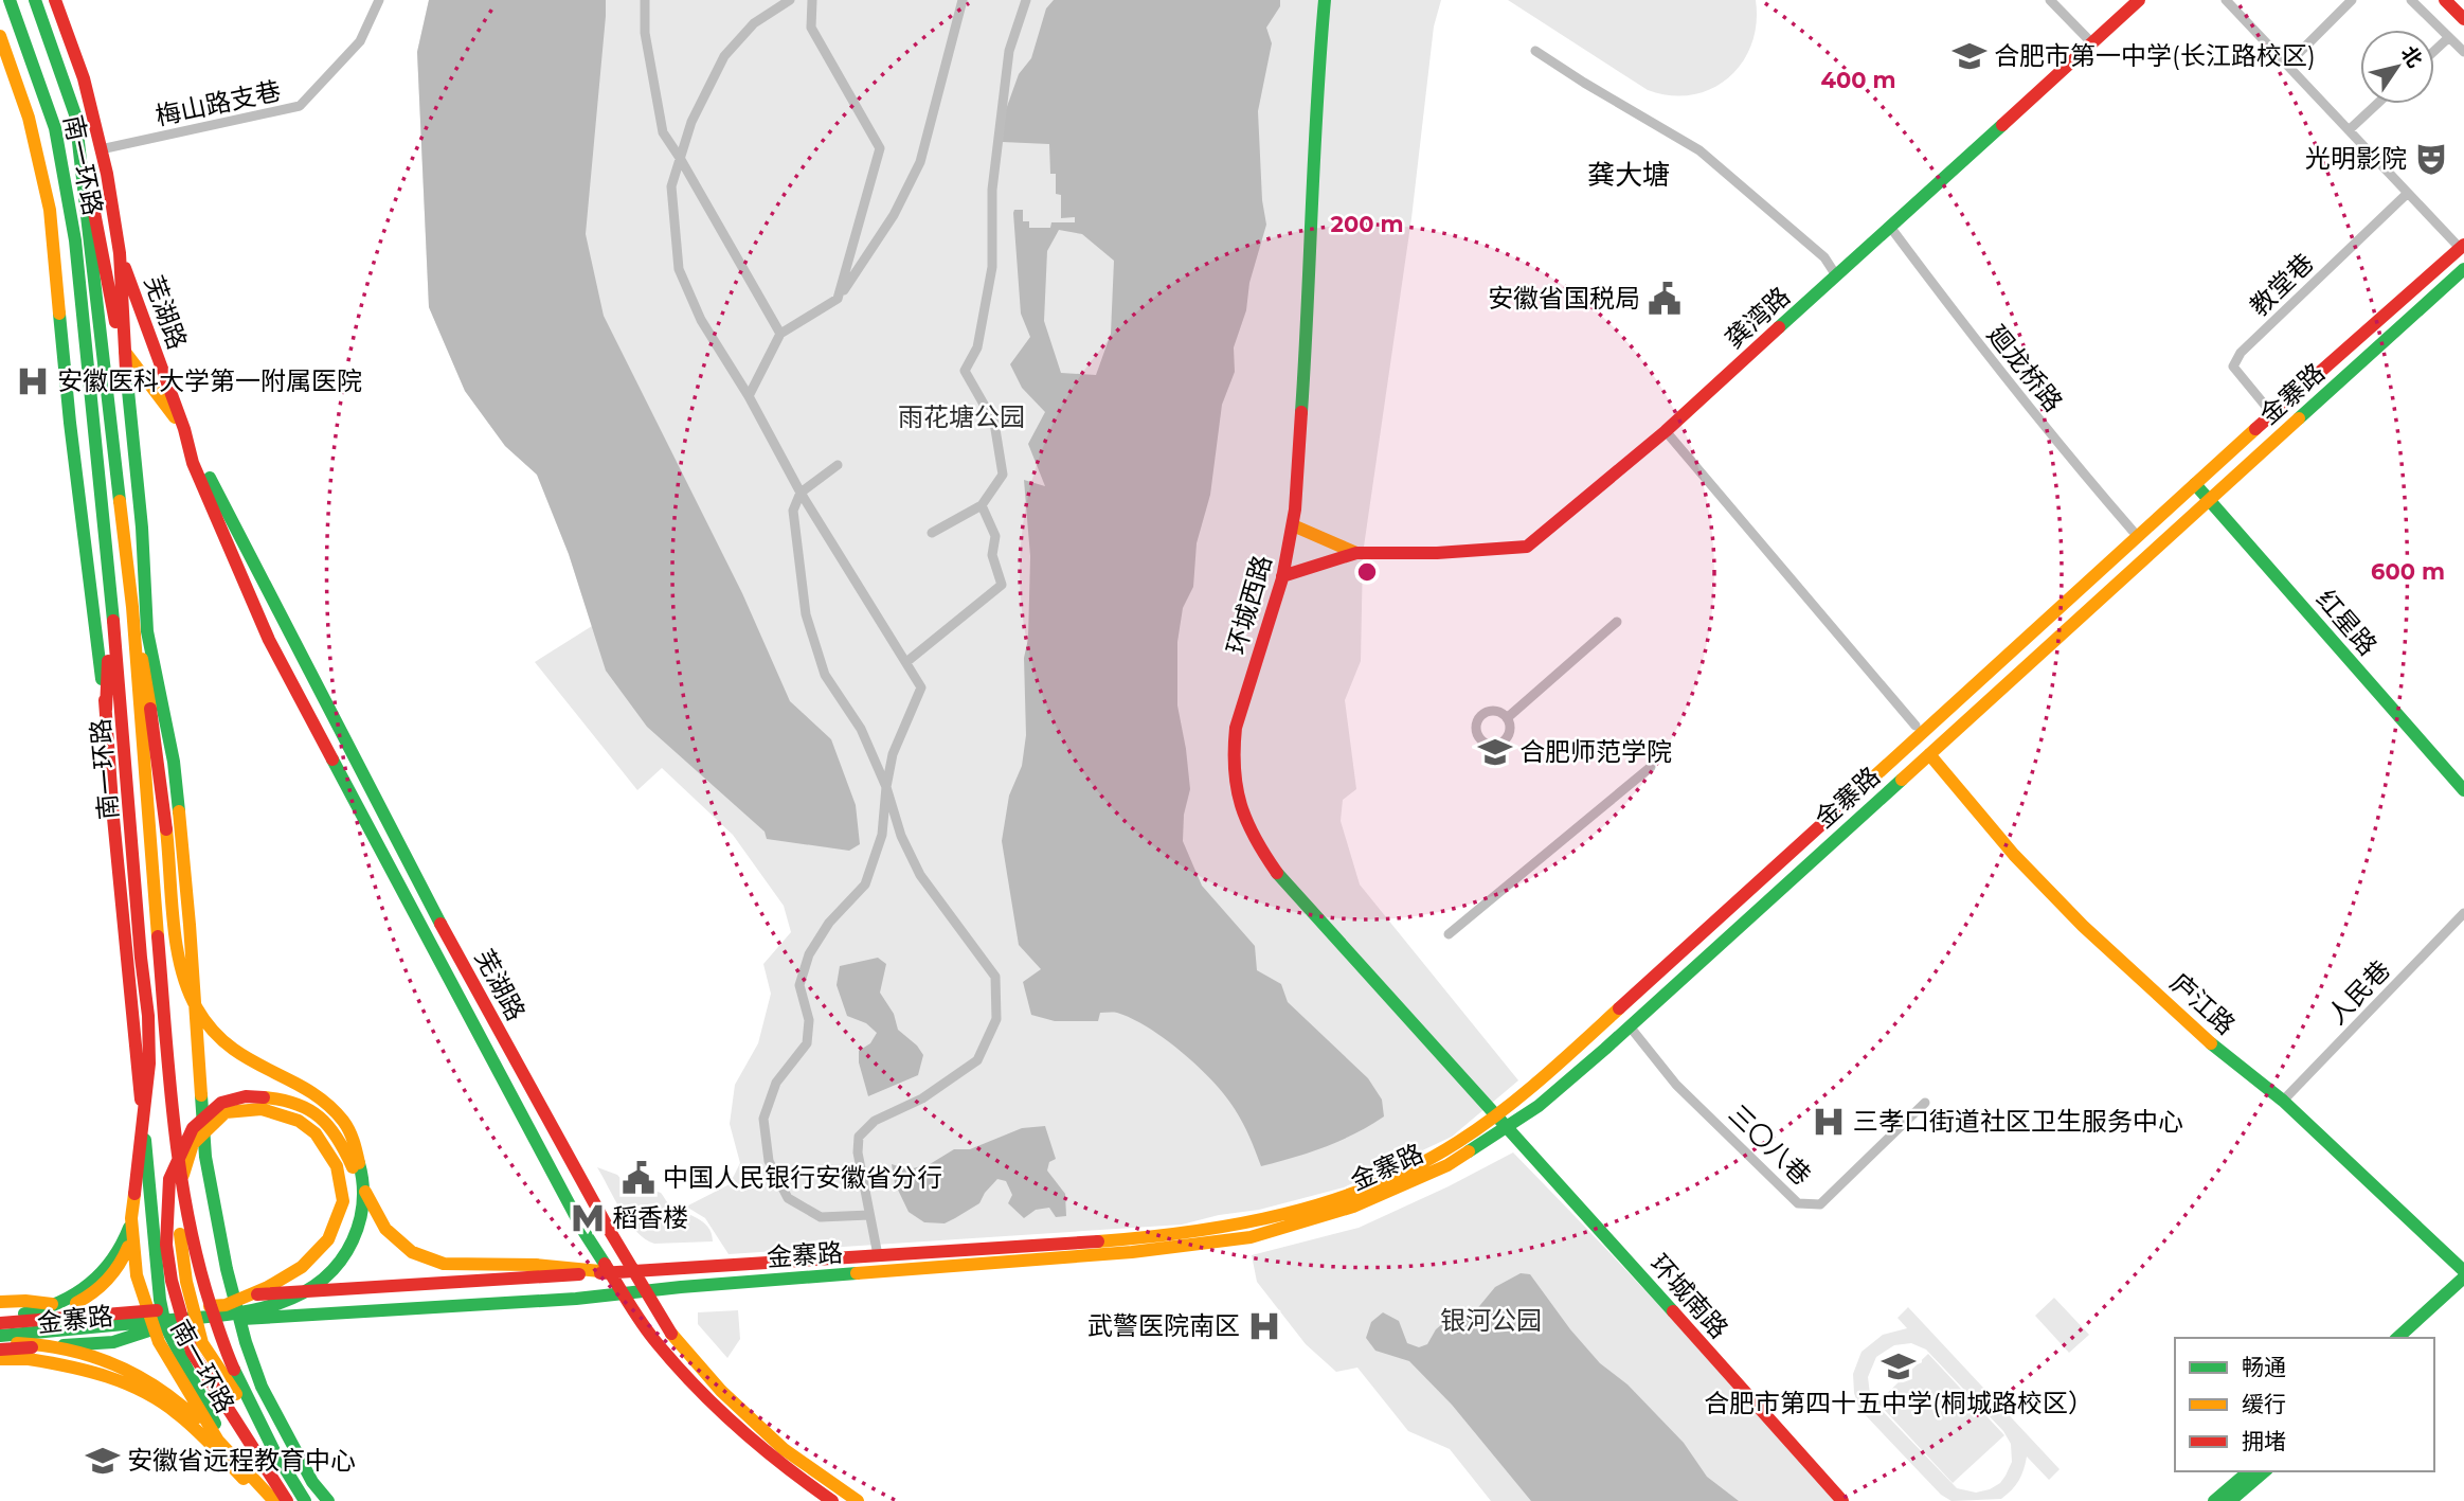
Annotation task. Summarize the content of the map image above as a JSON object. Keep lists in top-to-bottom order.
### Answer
{
  "streets": {
    "main road": [
      "南一环路",
      "芜湖路",
      "龚湾路",
      "金寨路",
      "环城西路",
      "红星路",
      "庐江路",
      "环城南路"
    ],
    "street": [
      "梅山路支巷",
      "教堂巷",
      "廻龙桥路",
      "人民巷",
      "三〇八巷"
    ]
  },
  "crossings": [
    ["教堂巷", "金寨路"],
    ["芜湖路", "金寨路"],
    ["龚湾路", "廻龙桥路"],
    ["金寨路", "环城西路"],
    ["金寨路", "红星路"],
    ["金寨路", "庐江路"],
    ["金寨路", "三〇八巷"],
    ["金寨路", "环城南路"],
    ["环城西路", "环城南路"],
    ["人民巷", "庐江路"]
  ],
  "districts": ["龚大塘"],
  "parks": ["雨花塘公园", "银河公园"],
  "places": {
    "school or university": [
      "合肥市第一中学(长江路校区)",
      "合肥师范学院",
      "合肥市第四十五中学(桐城路校区）",
      "安徽省远程教育中心"
    ],
    "theatre": ["光明影院"],
    "public building": ["安徽省国税局", "中国人民银行安徽省分行"],
    "hospital": ["安徽医科大学第一附属医院", "三孝口街道社区卫生服务中心", "武警医院南区"],
    "metro station": ["稻香楼"]
  },
  "legend": ["畅通", "缓行", "拥堵"],
  "north": "top right",
  "rings": ["400 m", "200 m", "600 m"]
}
